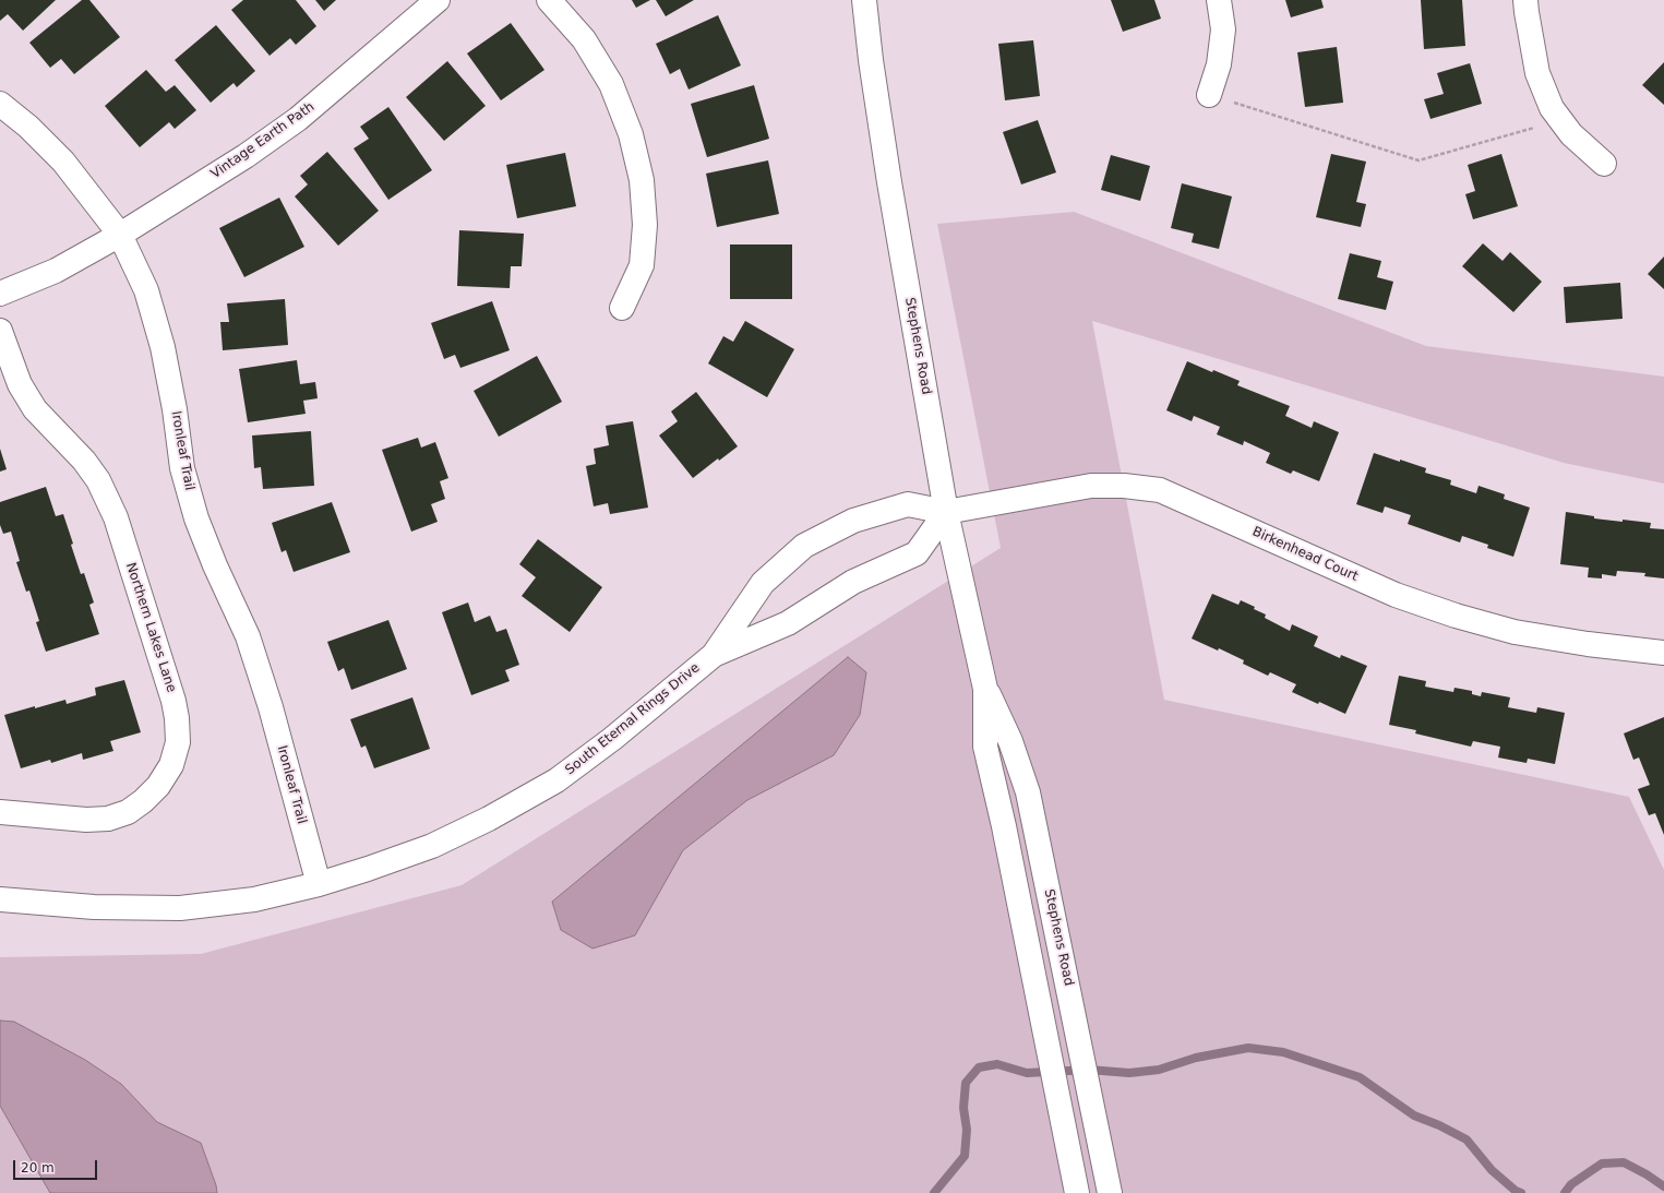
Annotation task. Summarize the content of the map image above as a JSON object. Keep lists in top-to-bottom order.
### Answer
{
  "streets": {
    "street": [
      "Vintage Earth Path",
      "Stephens Road",
      "Ironleaf Trail",
      "Birkenhead Court",
      "Northern Lakes Lane",
      "South Eternal Rings Drive"
    ]
  },
  "crossings": [
    ["Vintage Earth Path", "Ironleaf Trail"],
    ["Stephens Road", "Birkenhead Court"],
    ["Stephens Road", "South Eternal Rings Drive"],
    ["Ironleaf Trail", "South Eternal Rings Drive"],
    ["Birkenhead Court", "South Eternal Rings Drive"]
  ],
  "scale_bar": "20 m"
}
